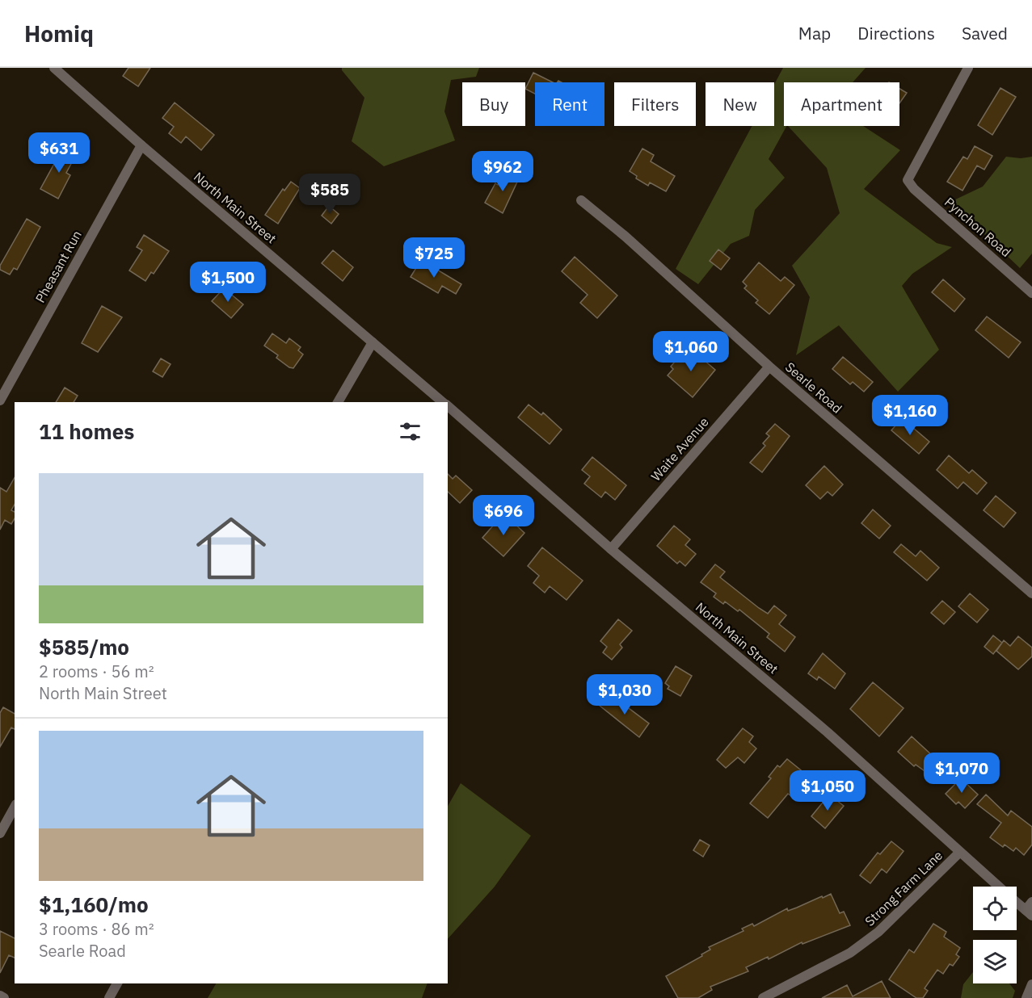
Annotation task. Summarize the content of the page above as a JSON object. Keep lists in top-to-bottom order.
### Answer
{
  "streets": {
    "street": [
      "North Main Street",
      "Pynchon Road",
      "Pheasant Run",
      "Searle Road",
      "Waite Avenue",
      "Strong Farm Lane"
    ]
  },
  "crossings": [
    ["North Main Street", "Pheasant Run"],
    ["North Main Street", "Waite Avenue"],
    ["North Main Street", "Strong Farm Lane"],
    ["Searle Road", "Waite Avenue"]
  ],
  "page": {
    "header": "Homiq",
    "nav": ["Map", "Directions", "Saved"],
    "chip": [
      "Buy",
      "Rent",
      "Filters",
      "New",
      "Apartment"
    ],
    "price": [
      "$631",
      "$962",
      "$585",
      "$725",
      "$1,500",
      "$1,060",
      "$1,160",
      "$696",
      "$1,030",
      "$1,070",
      "$1,050"
    ],
    "heading": "11 homes",
    "list": [
      {
        "name": "$585/mo",
        "note": "2 rooms · 56 m² · North Main Street"
      },
      {
        "name": "$1,160/mo",
        "note": "3 rooms · 86 m² · Searle Road"
      }
    ]
  }
}
